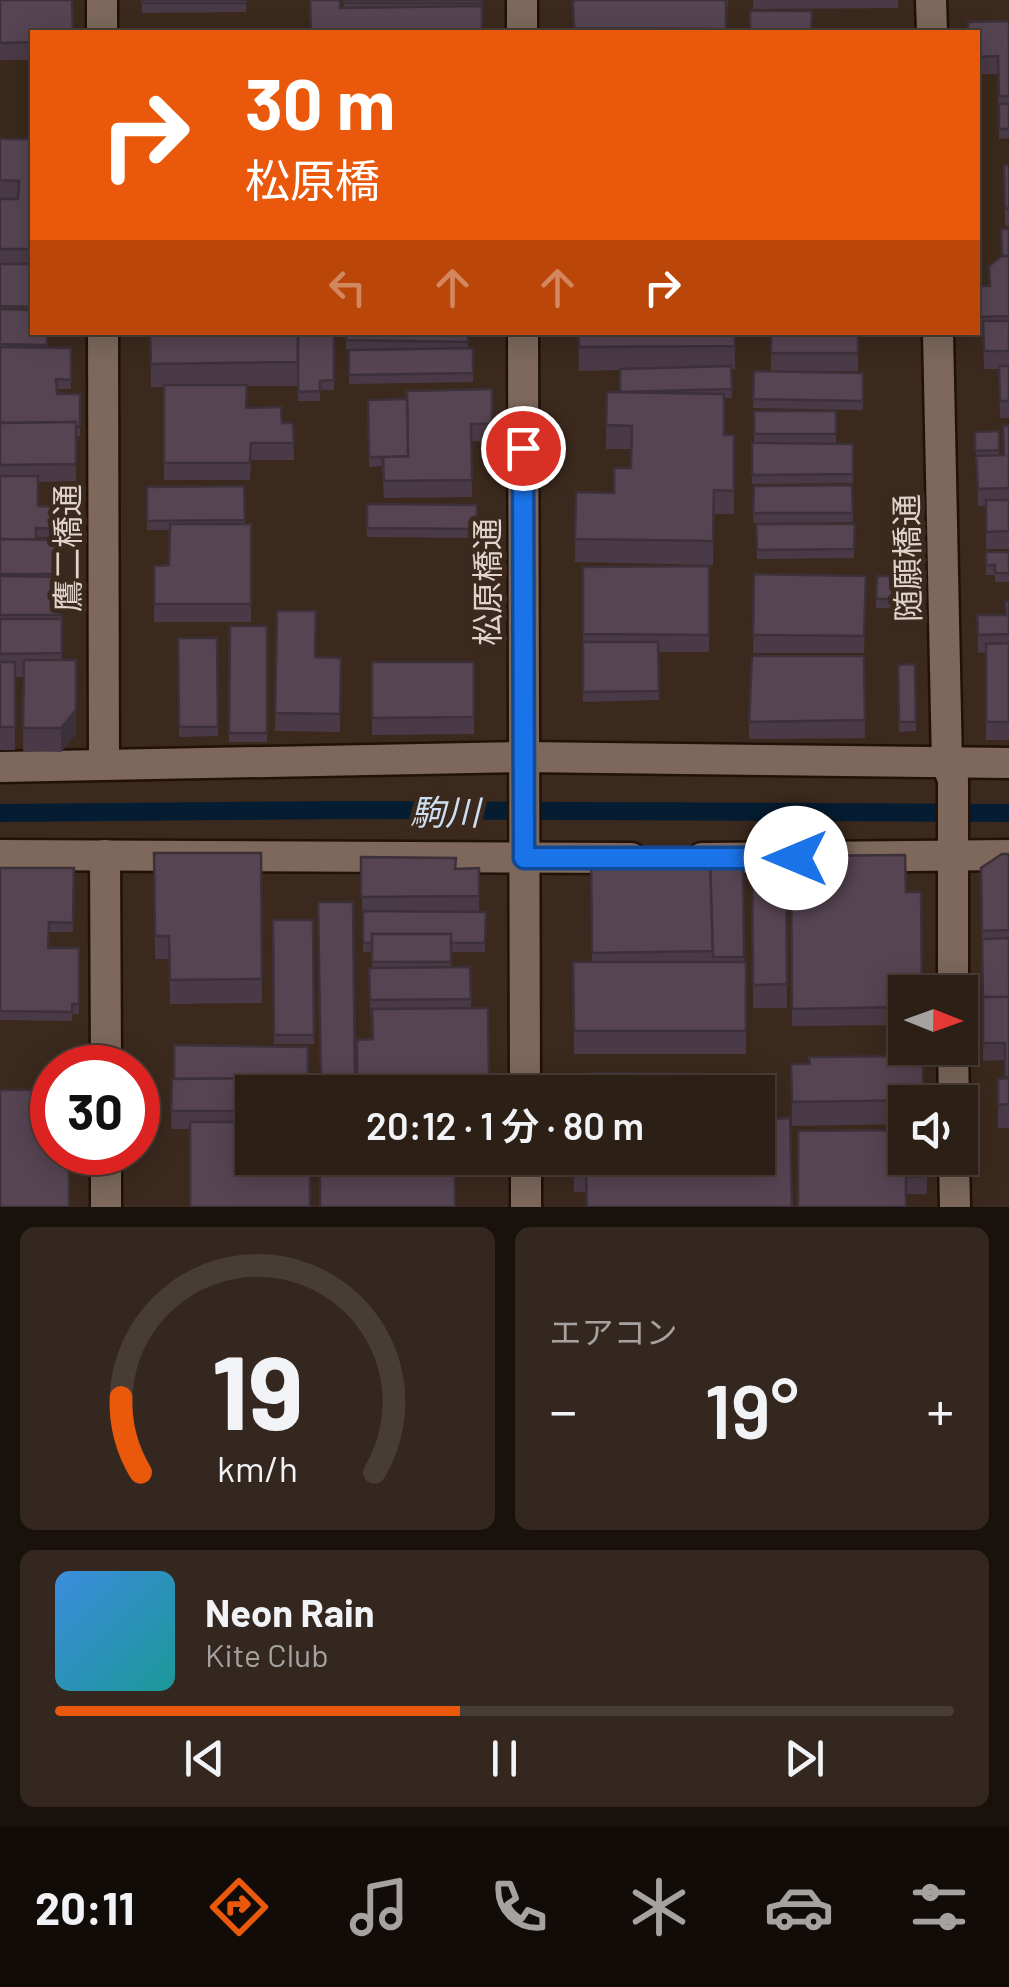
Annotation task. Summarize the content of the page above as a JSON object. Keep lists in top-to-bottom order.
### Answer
{
  "streets": {
    "street": ["鷹二橋通", "随願橋通", "松原橋通"]
  },
  "water": ["駒川"],
  "north": "right",
  "page": {
    "turn": ["30 m", "松原橋"],
    "limit": "30",
    "trip": "20:12 · 1 分 · 80 m",
    "tile": "エアコン",
    "heat": ["−", "19°", "+"],
    "song": ["Neon Rain", "Kite Club"],
    "tabs": "20:11",
    "gauge": ["19", "km/h"]
  }
}
